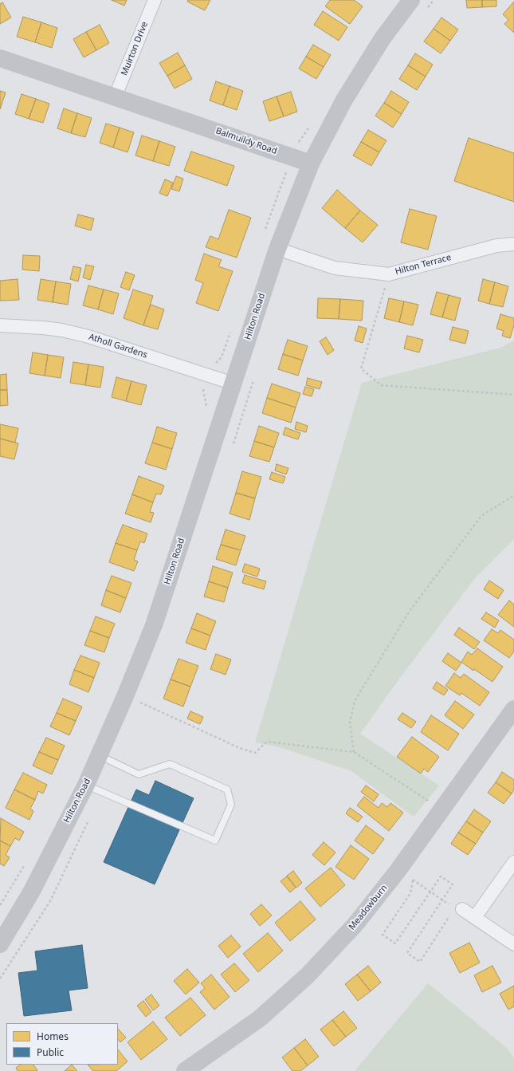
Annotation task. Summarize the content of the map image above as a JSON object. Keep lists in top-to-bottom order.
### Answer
{
  "streets": {
    "street": [
      "Muirton Drive",
      "Balmuildy Road",
      "Hilton Terrace",
      "Hilton Road",
      "Atholl Gardens",
      "Meadowburn"
    ]
  },
  "crossings": [
    ["Muirton Drive", "Balmuildy Road"],
    ["Balmuildy Road", "Hilton Road"],
    ["Hilton Terrace", "Hilton Road"],
    ["Hilton Road", "Atholl Gardens"]
  ],
  "legend": ["Homes", "Public"]
}
